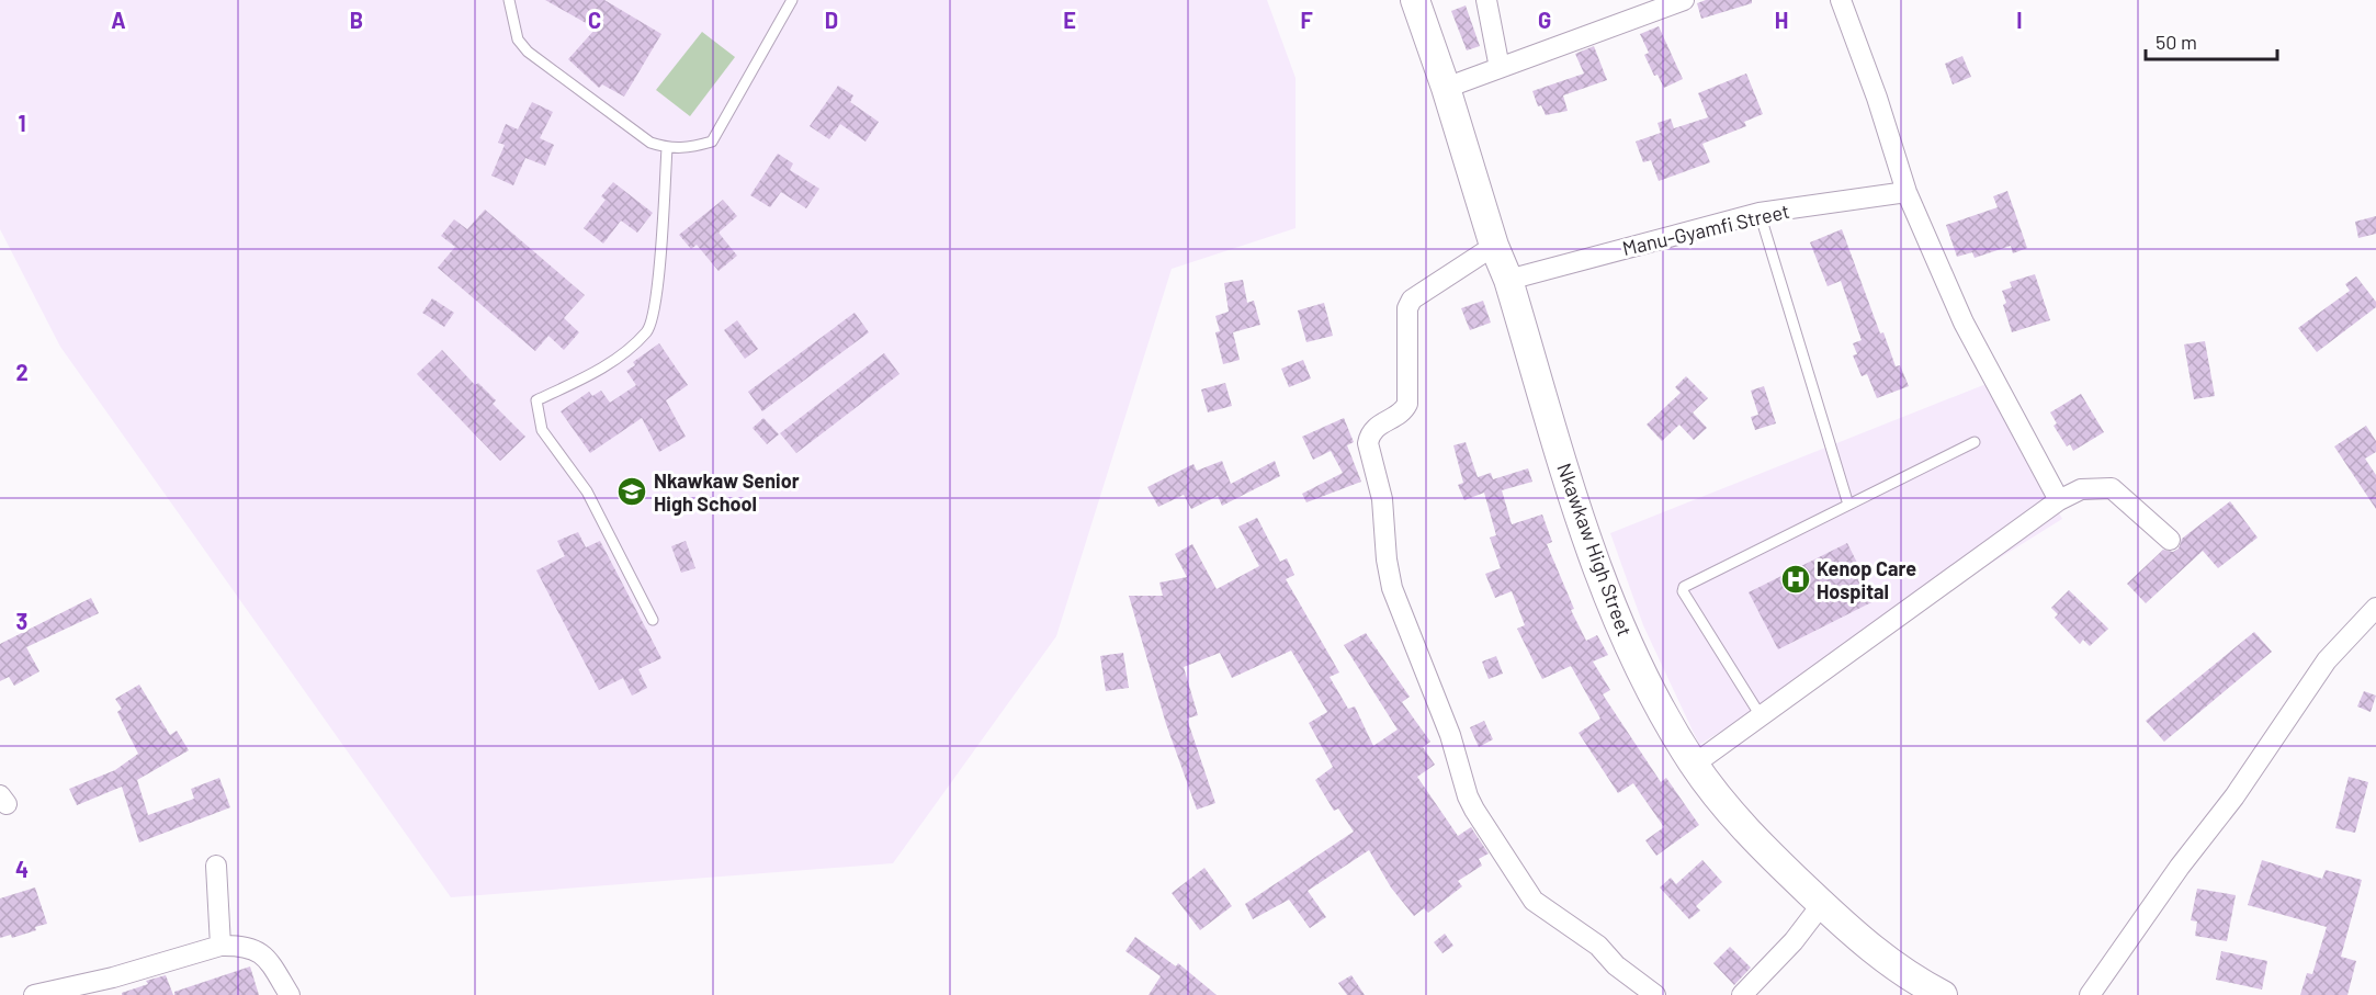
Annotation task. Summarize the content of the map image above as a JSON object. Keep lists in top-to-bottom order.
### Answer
{
  "streets": {
    "main road": ["Nkawkaw High Street"],
    "street": ["Manu-Gyamfi Street"]
  },
  "crossings": [
    ["Manu-Gyamfi Street", "Nkawkaw High Street"]
  ],
  "places": {
    "school or university": ["Nkawkaw Senior High School"],
    "hospital": ["Kenop Care Hospital"]
  },
  "scale_bar": "50 m",
  "grid": {
    "columns": [
      "A",
      "B",
      "C",
      "D",
      "E",
      "F",
      "G",
      "H",
      "I"
    ],
    "rows": [
      "1",
      "2",
      "3",
      "4"
    ]
  }
}
